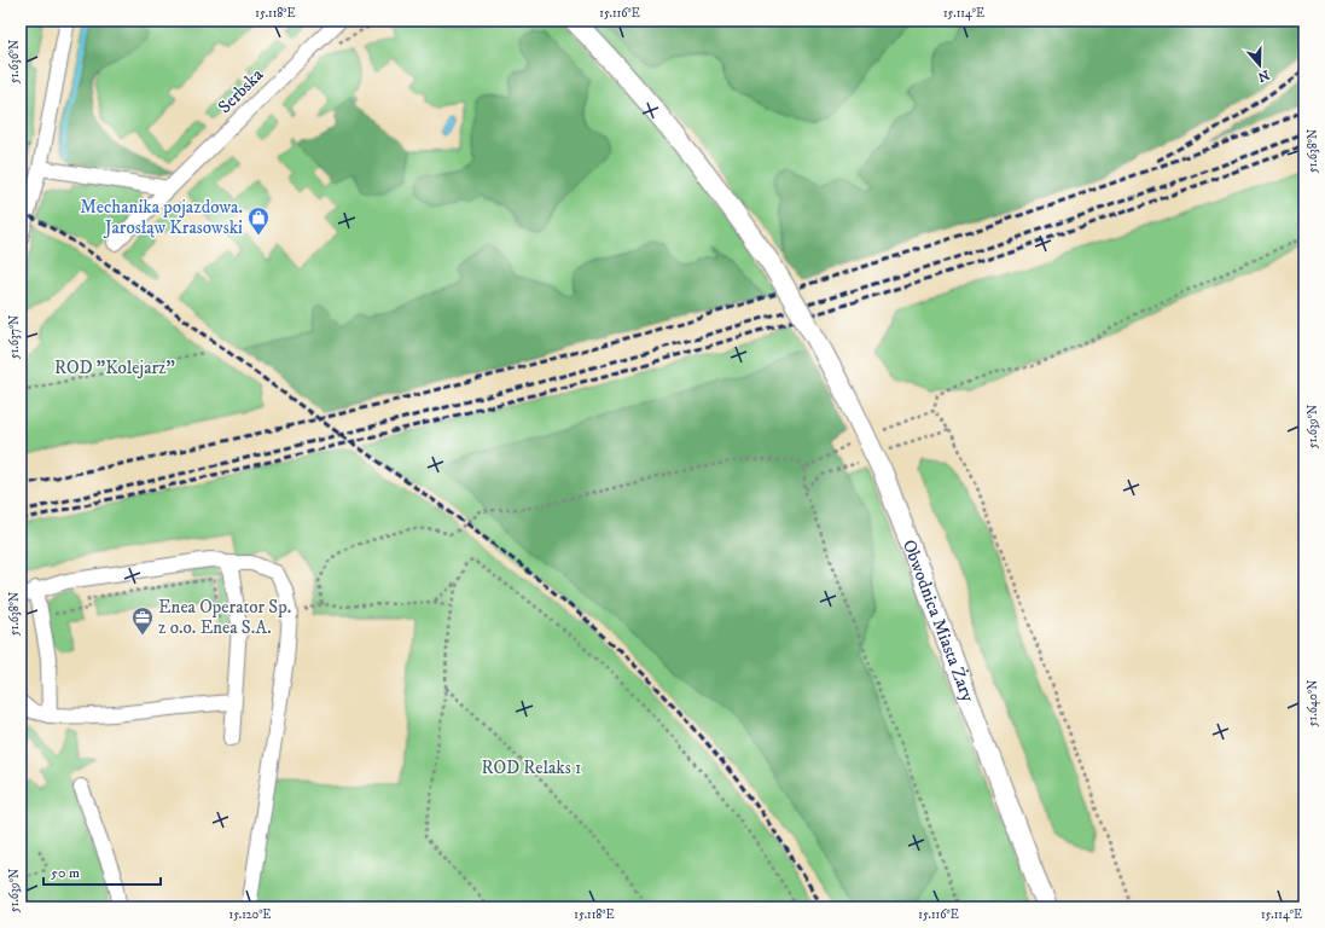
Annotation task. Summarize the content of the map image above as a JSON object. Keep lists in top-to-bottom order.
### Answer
{
  "streets": {
    "main road": ["Obwodnica Miasta Żary"],
    "street": ["Serbska"]
  },
  "parks": ["ROD \"Kolejarz\"", "ROD Relaks 1"],
  "places": {
    "shop": ["Mechanika pojazdowa. Jarosłąw Krasowski"],
    "office": ["Enea Operator Sp. z o.o. Enea S.A."]
  },
  "scale_bar": "50 m",
  "north": "bottom",
  "coordinates": [
    "15.118°E",
    "15.116°E",
    "15.114°E",
    "51.636°N",
    "51.638°N",
    "51.637°N",
    "51.639°N",
    "51.640°N",
    "15.120°E"
  ]
}
